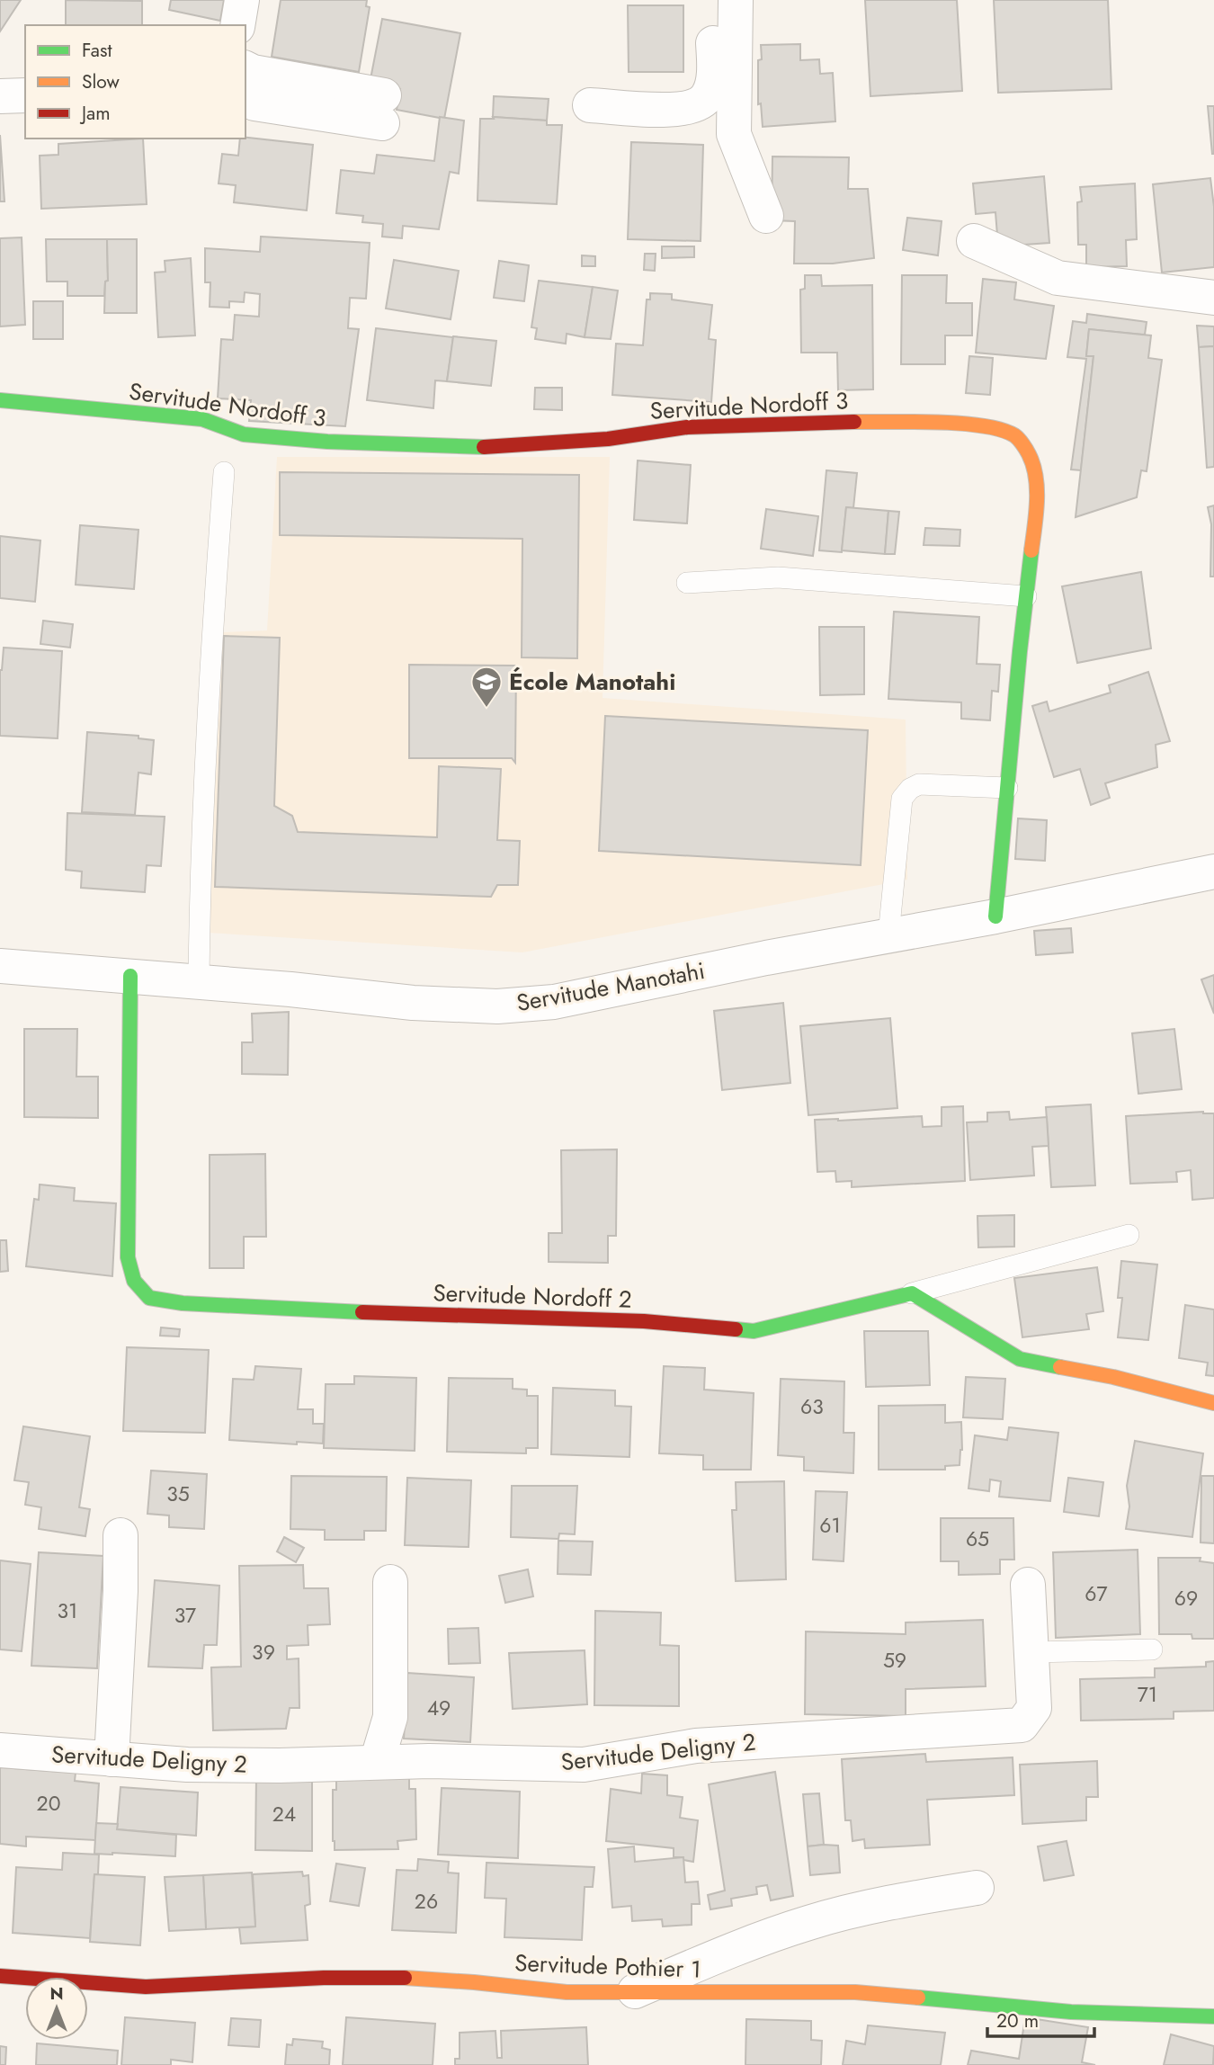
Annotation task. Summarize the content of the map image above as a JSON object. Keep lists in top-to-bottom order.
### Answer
{
  "streets": {
    "street": [
      "Servitude Nordoff 3",
      "Servitude Manotahi",
      "Servitude Nordoff 2",
      "Servitude Deligny 2",
      "Servitude Pothier 1"
    ]
  },
  "crossings": [
    ["Servitude Nordoff 3", "Servitude Manotahi"],
    ["Servitude Manotahi", "Servitude Nordoff 2"]
  ],
  "places": {
    "school or university": ["École Manotahi"]
  },
  "house_numbers": [
    "63",
    "35",
    "61",
    "65",
    "67",
    "69",
    "31",
    "37",
    "39",
    "59",
    "71",
    "49",
    "20",
    "24",
    "26"
  ],
  "legend": ["Fast", "Slow", "Jam"],
  "scale_bar": "20 m",
  "north": "top"
}
